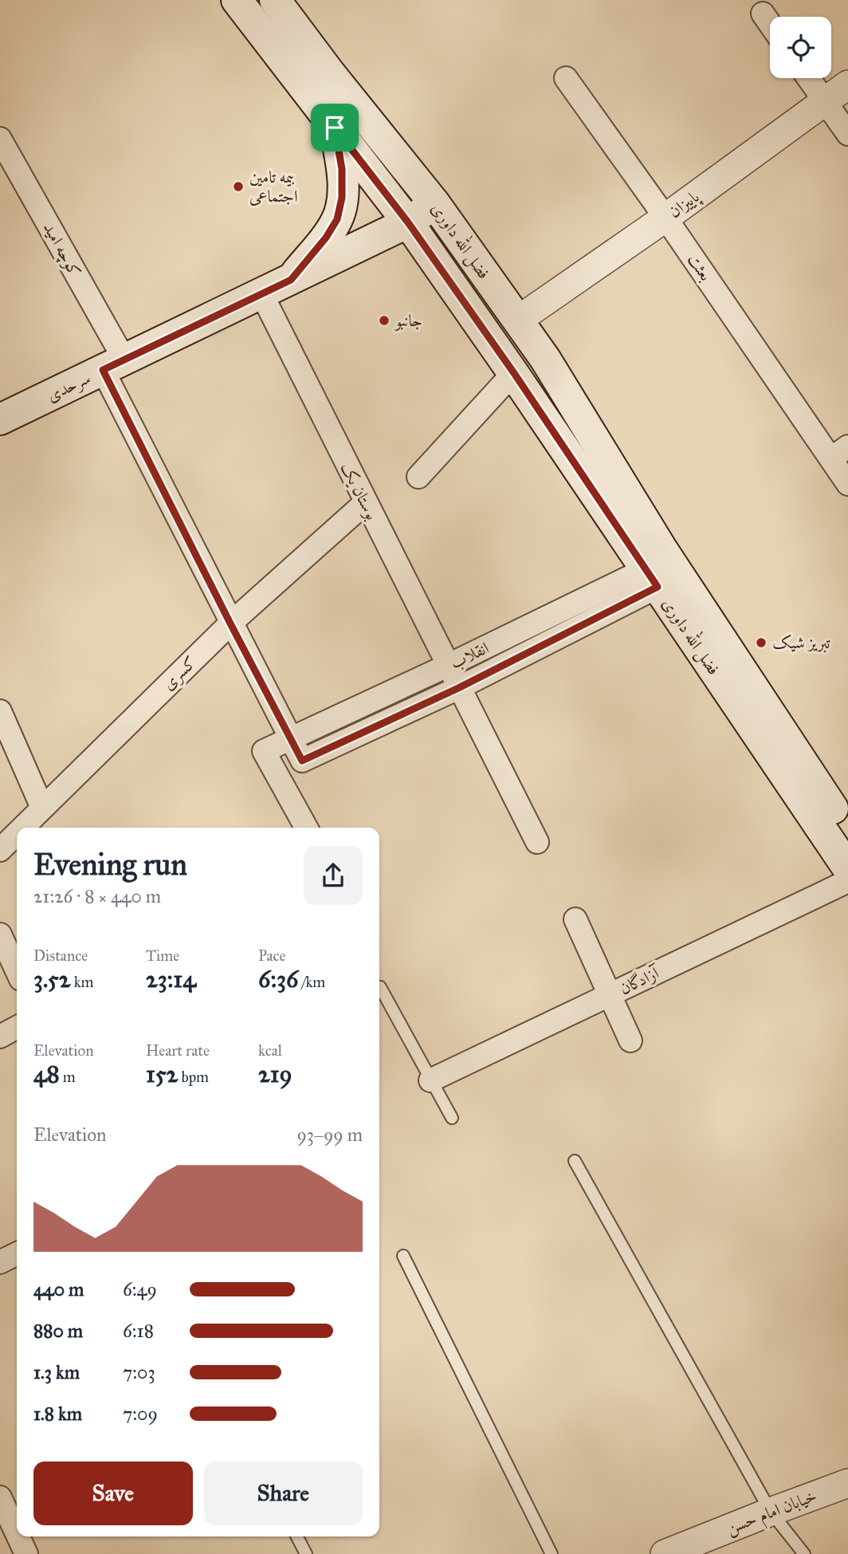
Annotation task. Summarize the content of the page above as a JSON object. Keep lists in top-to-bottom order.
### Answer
{
  "streets": {
    "main road": ["فضل الله داوری", "سرحدی"],
    "street": [
      "پاییزان",
      "کوچه امید",
      "بعثت",
      "بوستان یک",
      "انقلاب",
      "کسری",
      "آزادگان",
      "خیابان امام حسن"
    ]
  },
  "crossings": [
    ["پاییزان", "فضل الله داوری"],
    ["پاییزان", "بعثت"],
    ["فضل الله داوری", "سرحدی"],
    ["فضل الله داوری", "انقلاب"],
    ["کوچه امید", "سرحدی"],
    ["کوچه امید", "انقلاب"],
    ["کوچه امید", "کسری"],
    ["سرحدی", "بوستان یک"],
    ["بوستان یک", "انقلاب"],
    ["بوستان یک", "کسری"]
  ],
  "places": ["بیمه تامین اجتماعی", "جانبو", "تبریز شیک"],
  "page": {
    "heading": ["Evening run", "21:26 · 8 × 440 m"],
    "stats": [
      ["Distance", "3.52 km"],
      ["Time", "23:14"],
      ["Pace", "6:36 /km"],
      ["Elevation", "48 m"],
      ["Heart rate", "152 bpm"],
      ["kcal", "219"]
    ],
    "chart": ["Elevation", "93–99 m"],
    "list": [
      {
        "name": "440 m",
        "note": "6:49"
      },
      {
        "name": "880 m",
        "note": "6:18"
      },
      {
        "name": "1.3 km",
        "note": "7:03"
      },
      {
        "name": "1.8 km",
        "note": "7:09"
      }
    ],
    "buttons": ["Save", "Share"]
  }
}
